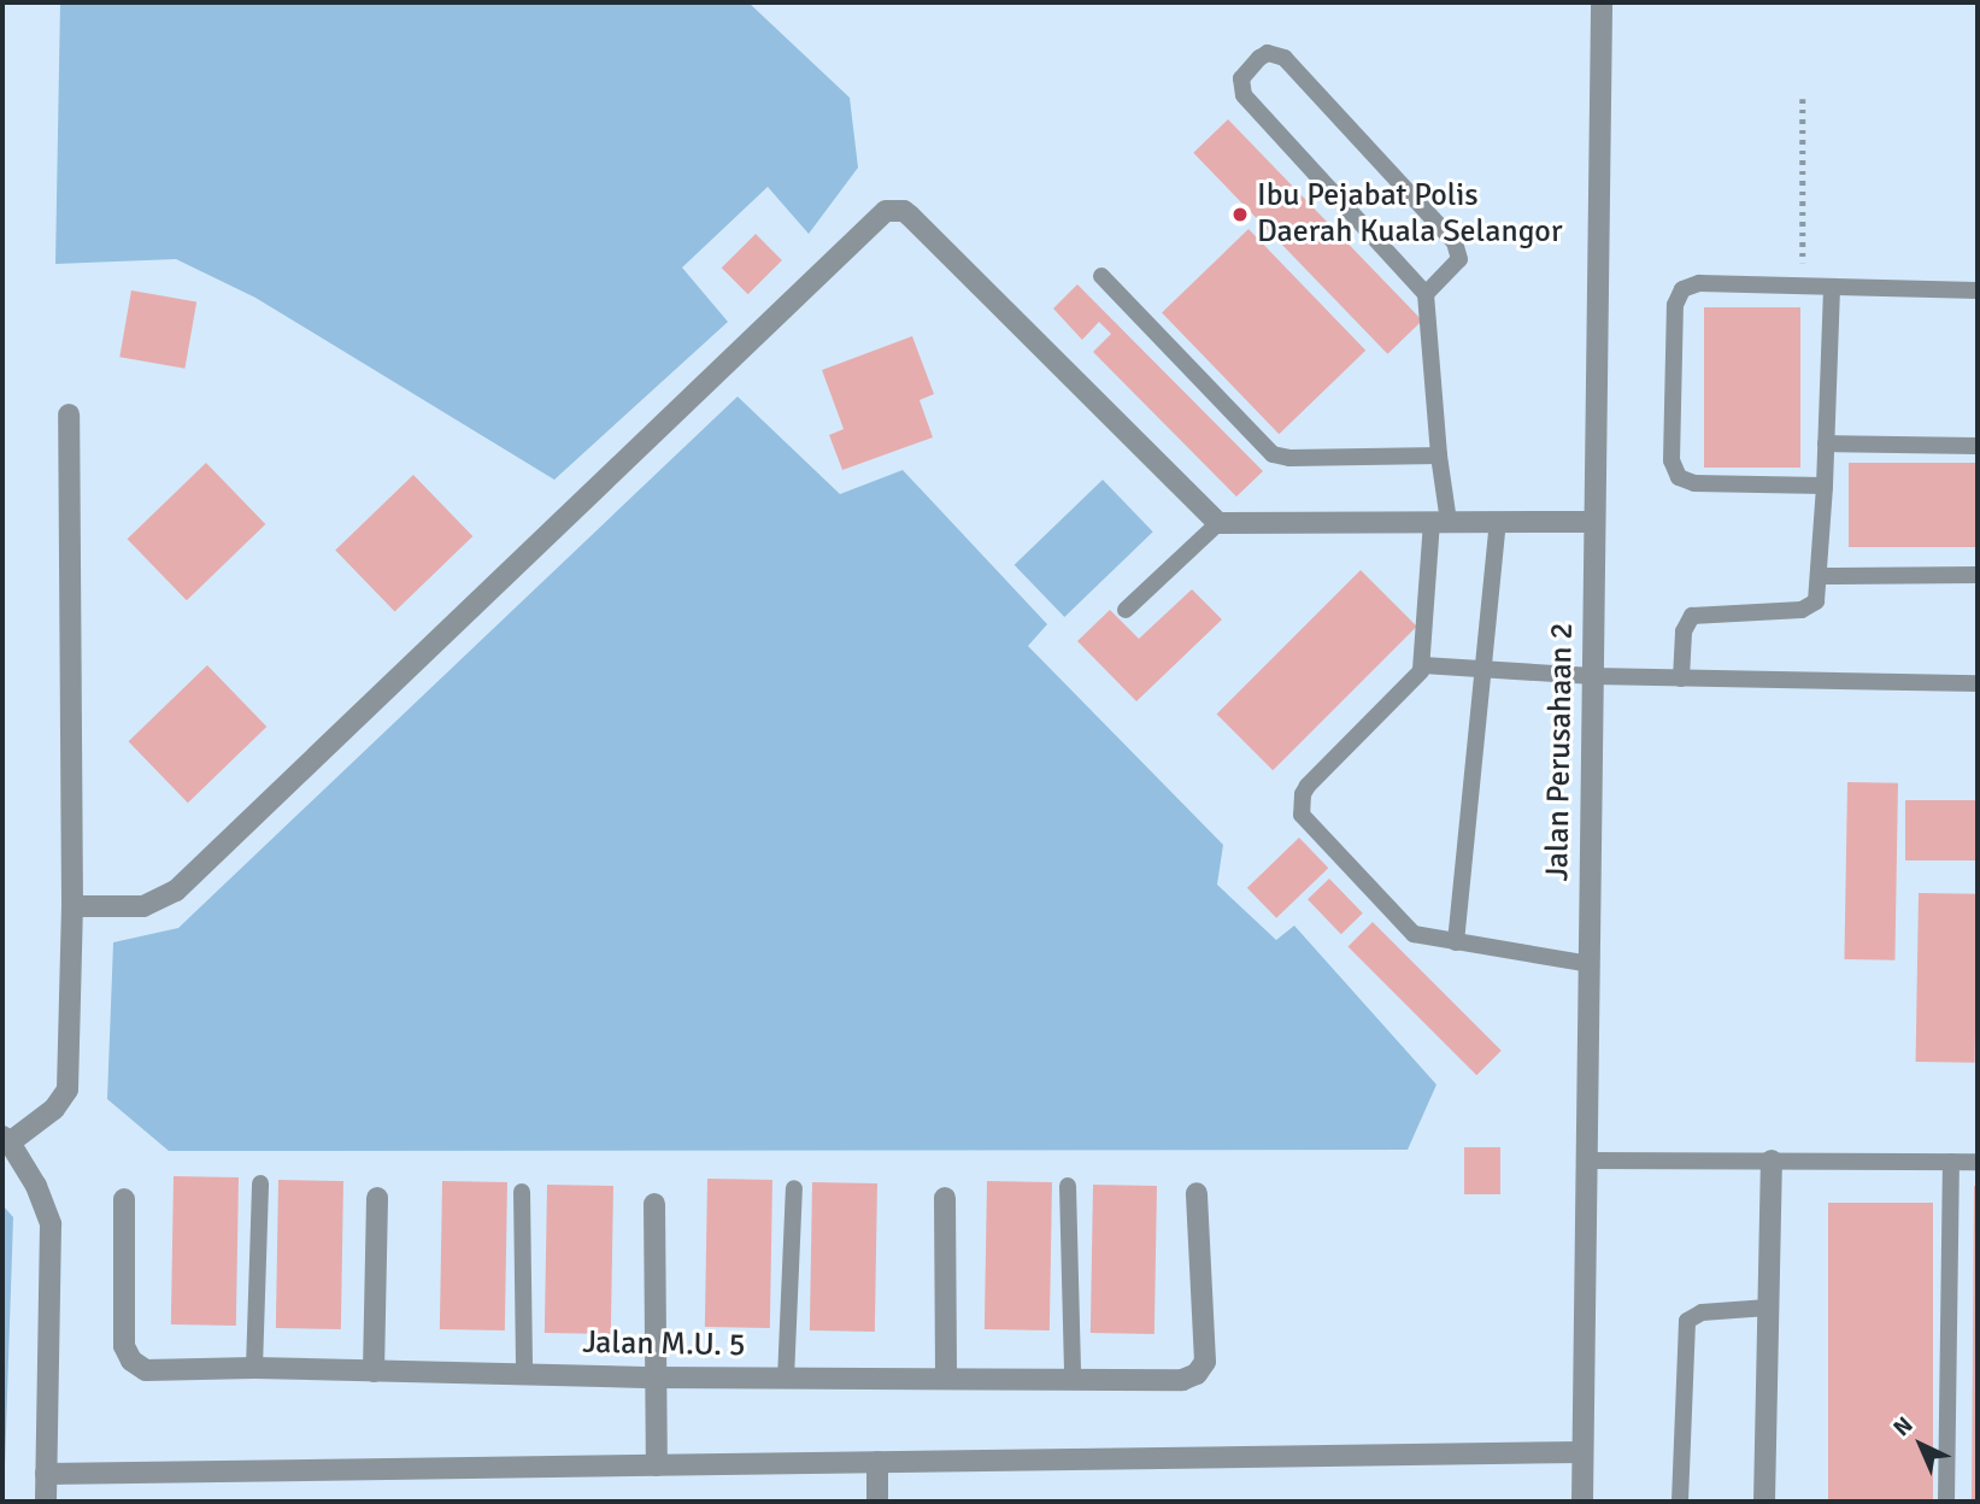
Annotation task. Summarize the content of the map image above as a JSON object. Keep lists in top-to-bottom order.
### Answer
{
  "streets": {
    "street": ["Jalan Perusahaan 2", "Jalan M.U. 5"]
  },
  "places": ["Ibu Pejabat Polis Daerah Kuala Selangor"],
  "north": "top left"
}
